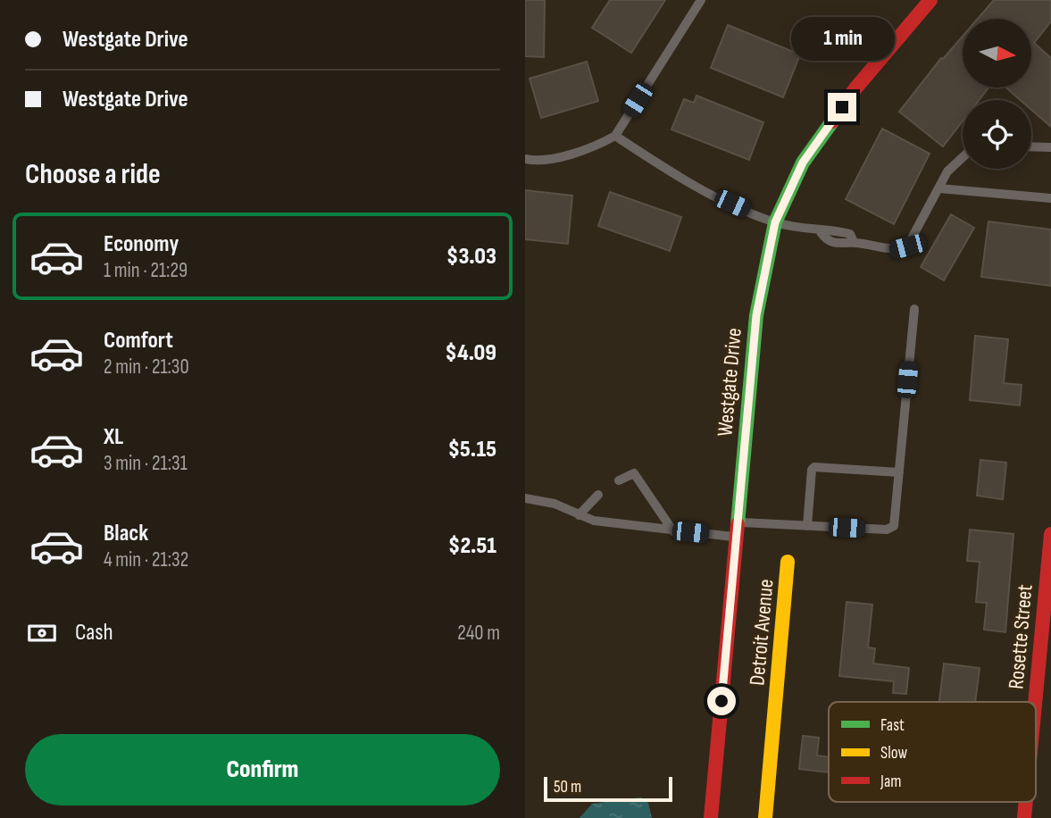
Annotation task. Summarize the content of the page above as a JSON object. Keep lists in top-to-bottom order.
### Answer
{
  "streets": {
    "street": ["Westgate Drive", "Detroit Avenue", "Rosette Street"]
  },
  "legend": ["Fast", "Slow", "Jam"],
  "scale_bar": "50 m",
  "north": "right",
  "page": {
    "banner": ["Westgate Drive", "Westgate Drive"],
    "bubble": "1 min",
    "heading": "Choose a ride",
    "list": [
      {
        "name": "Economy",
        "note": "1 min · 21:29",
        "value": "$3.03"
      },
      {
        "name": "Comfort",
        "note": "2 min · 21:30",
        "value": "$4.09"
      },
      {
        "name": "XL",
        "note": "3 min · 21:31",
        "value": "$5.15"
      },
      {
        "name": "Black",
        "note": "4 min · 21:32",
        "value": "$2.51"
      }
    ],
    "pay": ["Cash", "240 m"],
    "buttons": "Confirm",
    "scale": "50 m"
  }
}
